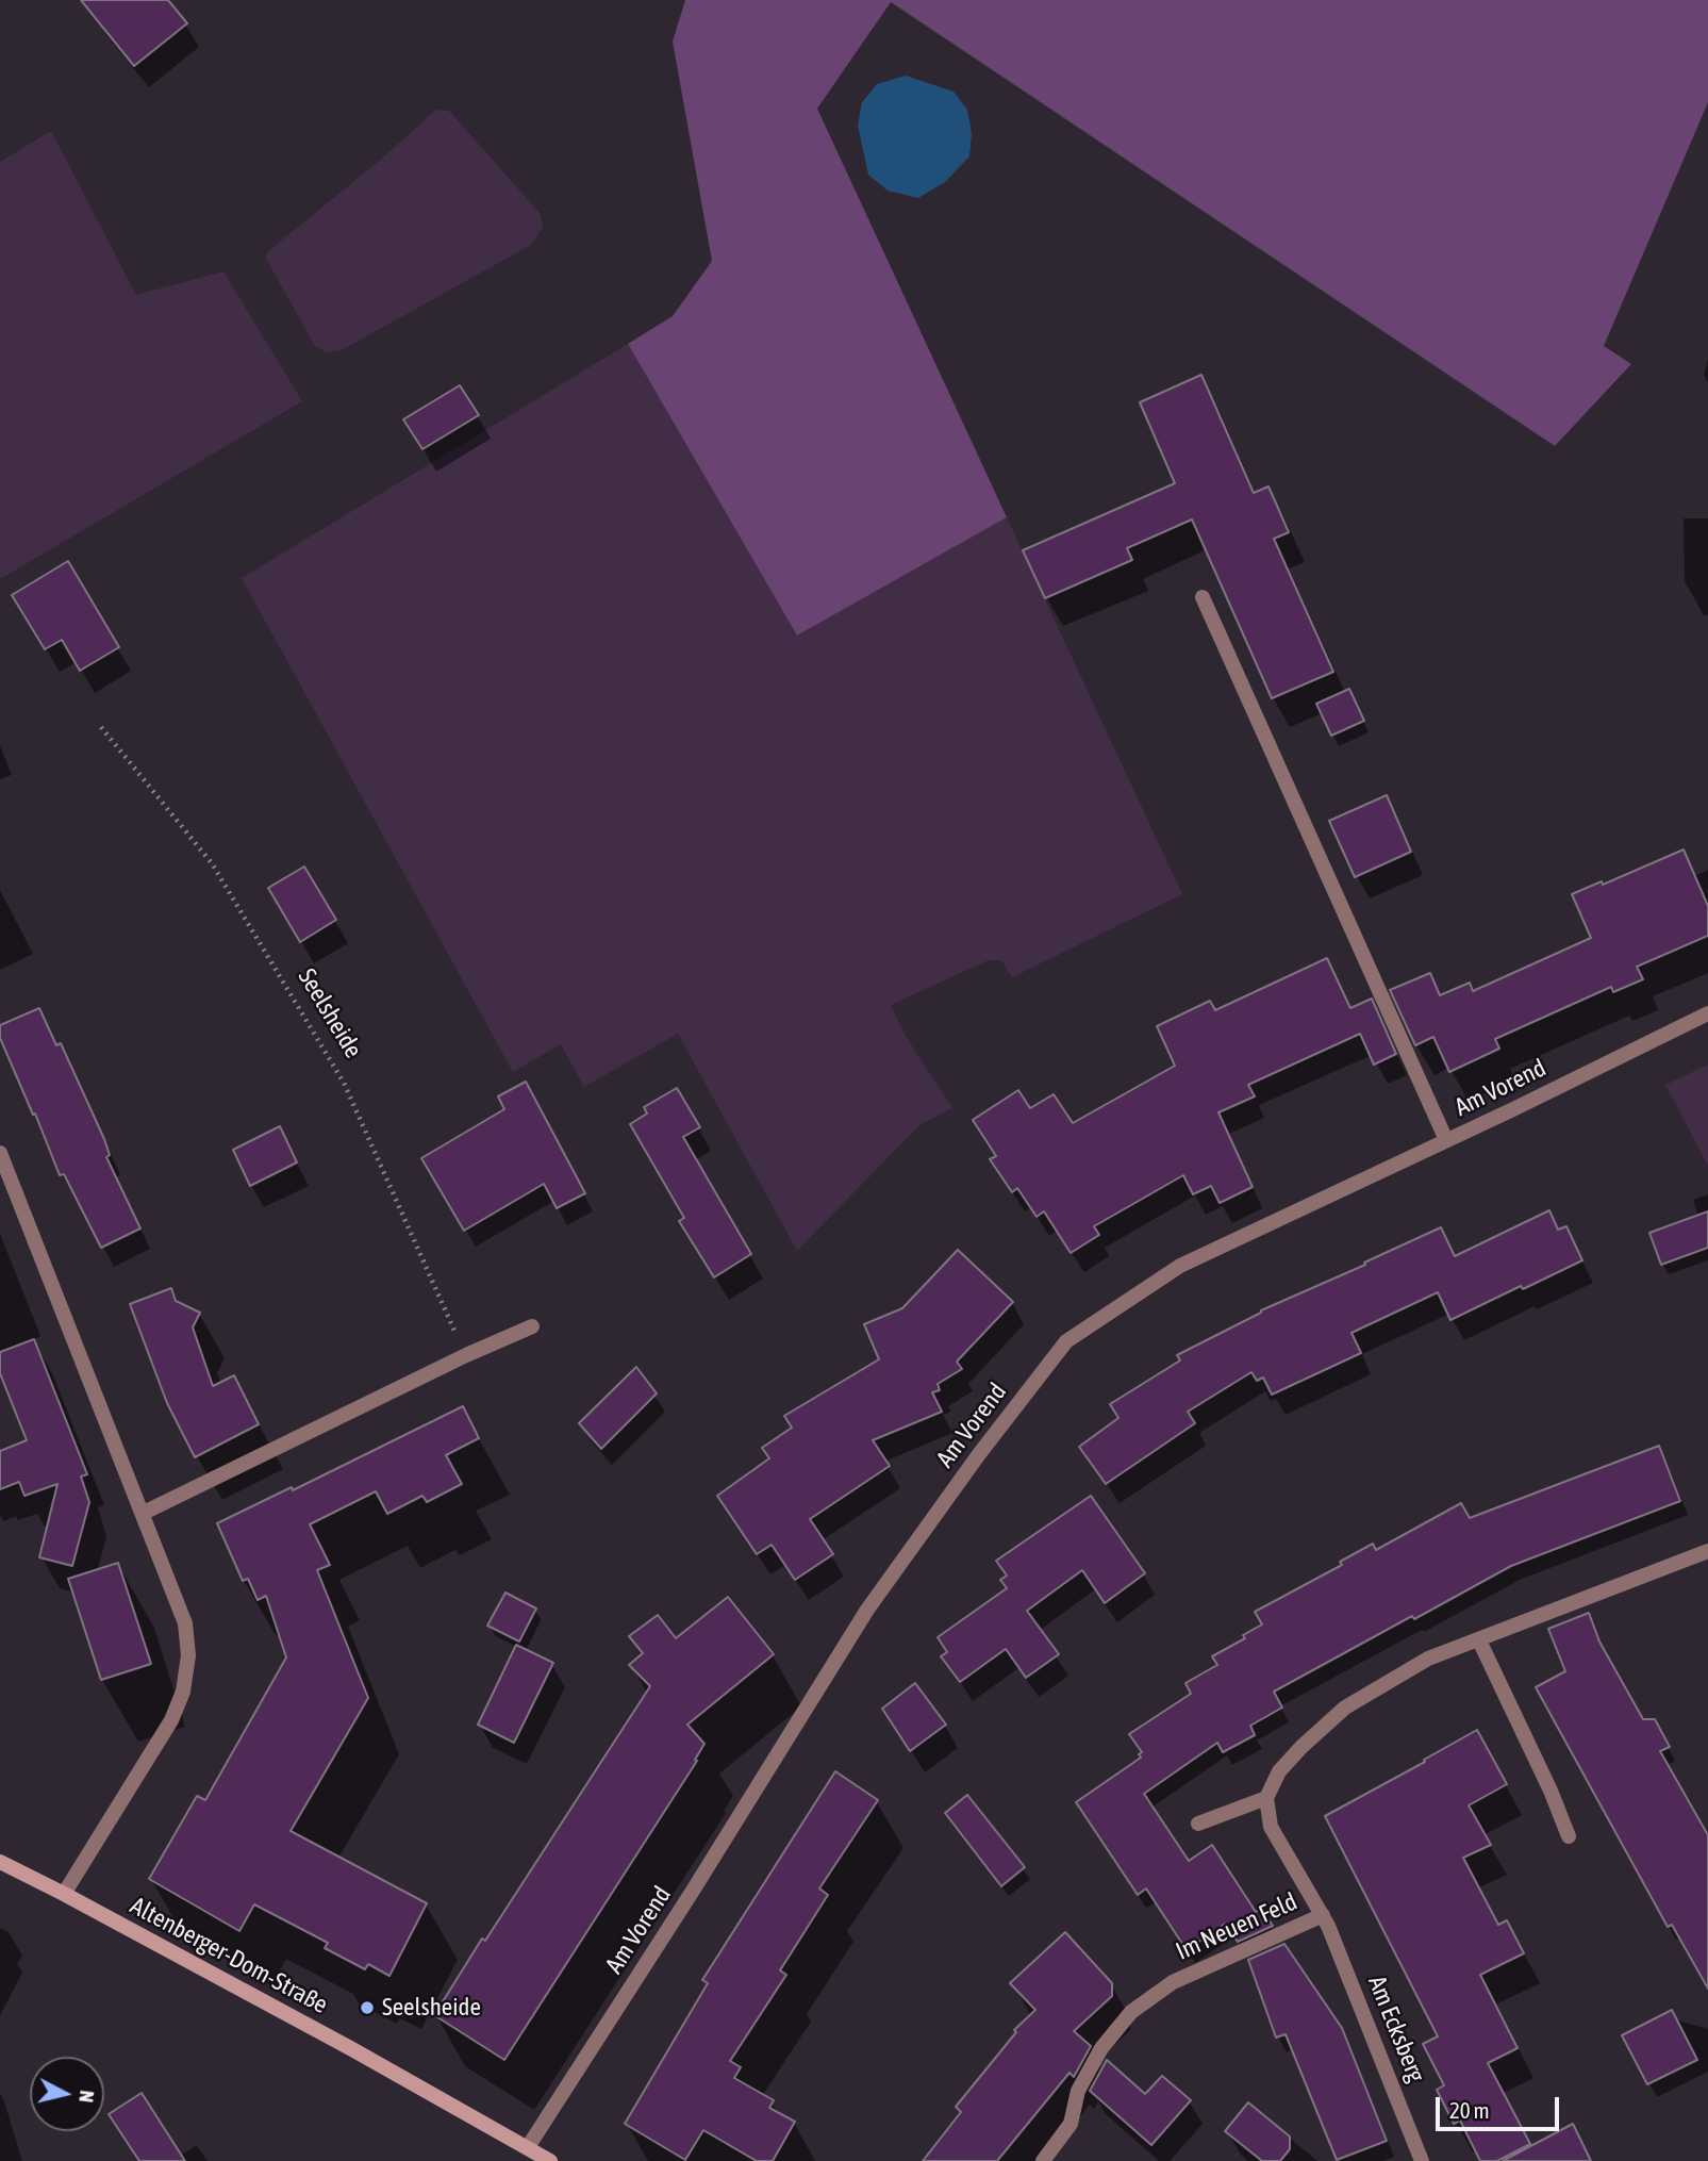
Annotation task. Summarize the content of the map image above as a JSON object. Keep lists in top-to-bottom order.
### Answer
{
  "streets": {
    "main road": ["Altenberger-Dom-Straße"],
    "street": ["Am Vorend", "Im Neuen Feld", "Am Ecksberg"],
    "path": ["Seelsheide"]
  },
  "crossings": [
    ["Am Vorend", "Altenberger-Dom-Straße"],
    ["Im Neuen Feld", "Am Ecksberg"]
  ],
  "places": ["Seelsheide"],
  "scale_bar": "20 m",
  "north": "right"
}
